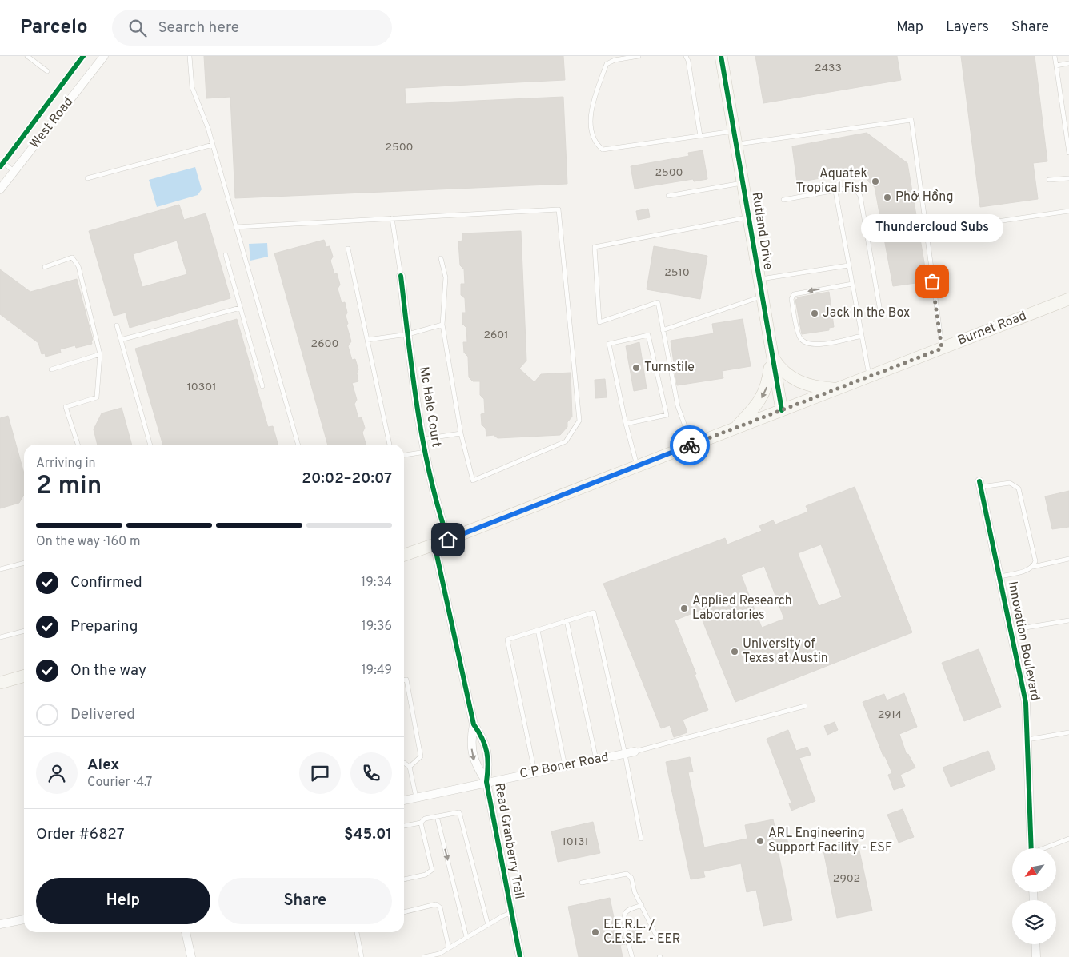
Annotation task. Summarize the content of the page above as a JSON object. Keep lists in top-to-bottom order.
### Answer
{
  "streets": {
    "main road": ["Rutland Drive", "Burnet Road"],
    "street": [
      "West Road",
      "Mc Hale Court",
      "Innovation Boulevard",
      "C P Boner Road",
      "Read Granberry Trail"
    ]
  },
  "crossings": [
    ["Rutland Drive", "Burnet Road"],
    ["Burnet Road", "Mc Hale Court"],
    ["Burnet Road", "Read Granberry Trail"],
    ["C P Boner Road", "Read Granberry Trail"]
  ],
  "places": [
    "Aquatek Tropical Fish",
    "Phở Hồng",
    "Thundercloud Subs",
    "Jack in the Box",
    "Turnstile",
    "Applied Research Laboratories",
    "University of Texas at Austin",
    "ARL Engineering Support Facility - ESF",
    "E.E.R.L. / C.E.S.E. - EER"
  ],
  "house_numbers": [
    "2433",
    "2500",
    "2500",
    "2510",
    "2601",
    "2600",
    "10301",
    "2914",
    "10131",
    "2902"
  ],
  "north": "bottom left",
  "page": {
    "header": "Parcelo",
    "search": "Search here",
    "nav": ["Map", "Layers", "Share"],
    "bubble": "Thundercloud Subs",
    "heading": ["2 min", "Arriving in", "20:02–20:07"],
    "panel": [
      "Alex",
      "Courier · 4.7",
      "Order #6827",
      "$45.01"
    ],
    "bar": "On the way · 160 m",
    "list": [
      ["Confirmed", "19:34"],
      ["Preparing", "19:36"],
      ["On the way", "19:49"],
      "Delivered"
    ],
    "buttons": ["Help", "Share"]
  }
}
